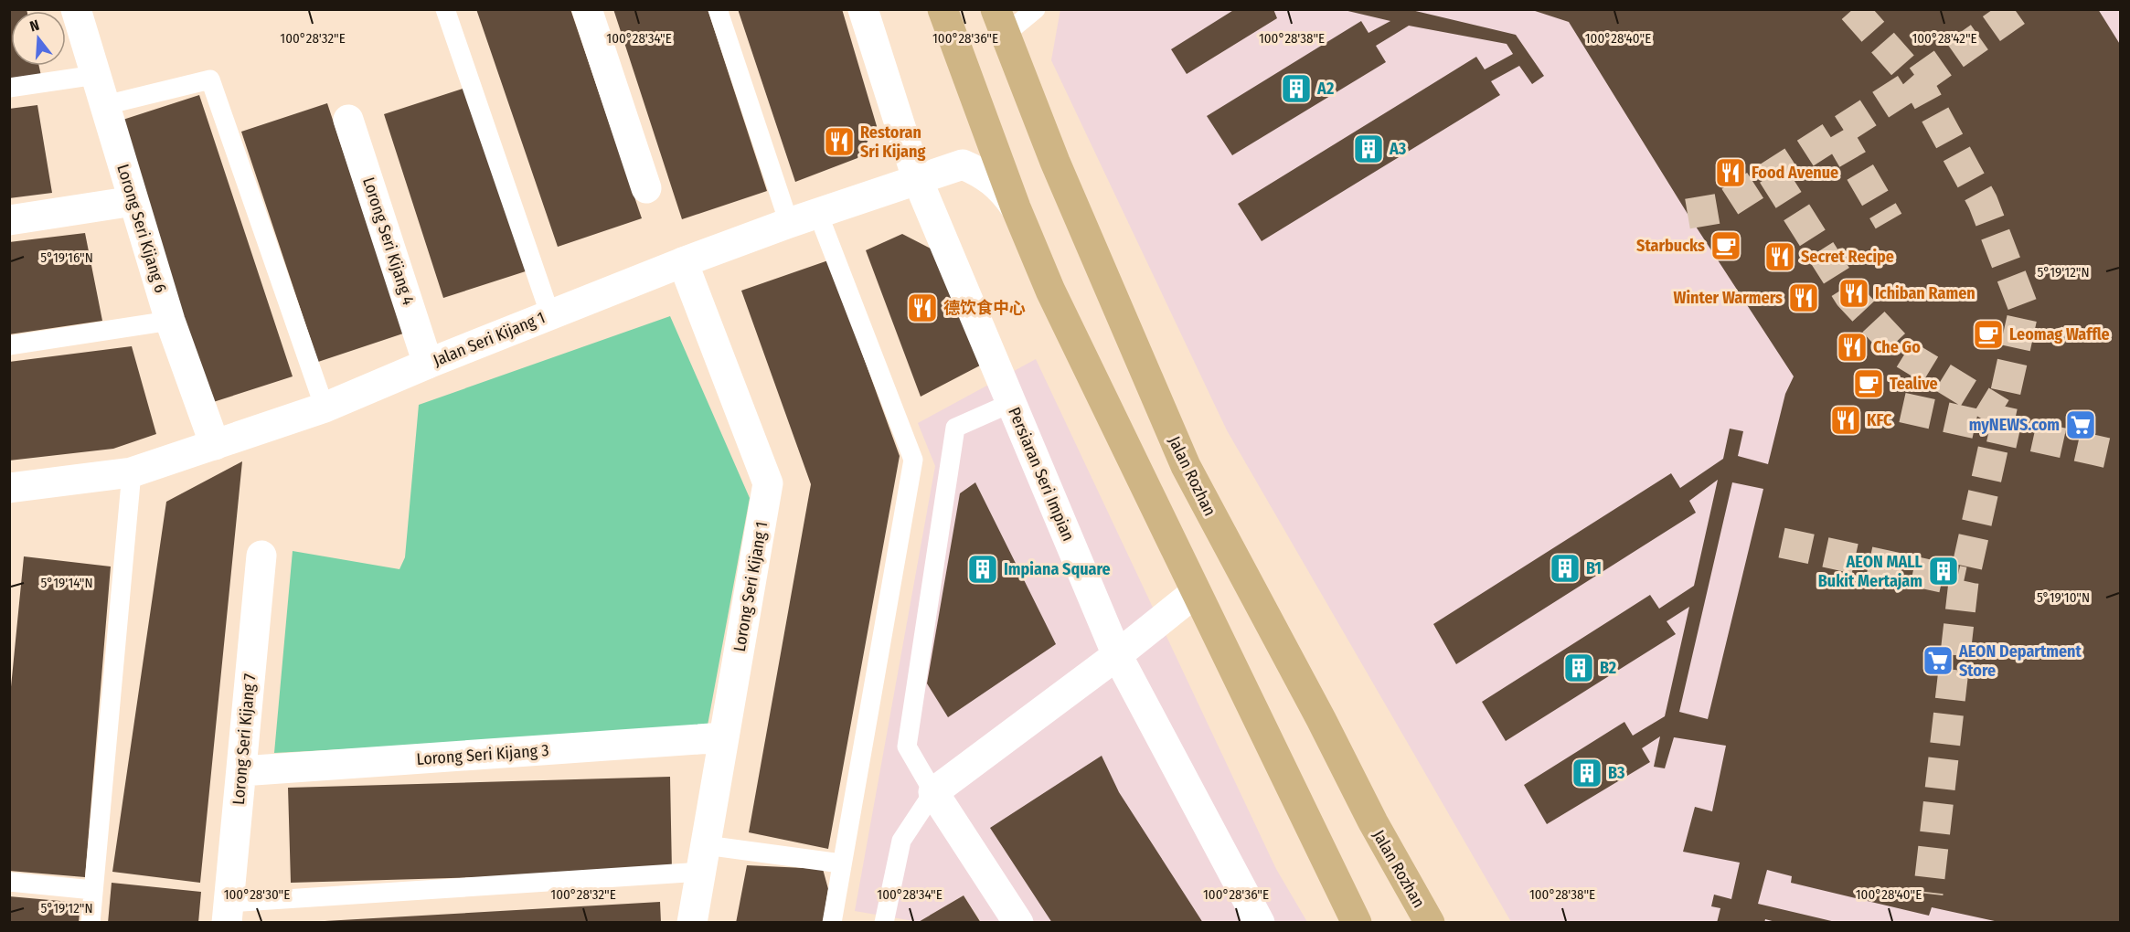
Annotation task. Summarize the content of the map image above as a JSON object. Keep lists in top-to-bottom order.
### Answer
{
  "streets": {
    "main road": ["Jalan Rozhan"],
    "street": [
      "Lorong Seri Kijang 6",
      "Lorong Seri Kijang 4",
      "Jalan Seri Kijang 1",
      "Persiaran Seri Impian",
      "Lorong Seri Kijang 1",
      "Lorong Seri Kijang 7",
      "Lorong Seri Kijang 3"
    ]
  },
  "crossings": [
    ["Lorong Seri Kijang 6", "Jalan Seri Kijang 1"],
    ["Lorong Seri Kijang 4", "Jalan Seri Kijang 1"],
    ["Jalan Seri Kijang 1", "Persiaran Seri Impian"],
    ["Jalan Seri Kijang 1", "Lorong Seri Kijang 1"],
    ["Lorong Seri Kijang 1", "Lorong Seri Kijang 3"],
    ["Lorong Seri Kijang 7", "Lorong Seri Kijang 3"]
  ],
  "places": {
    "building": [
      "A2",
      "A3",
      "B1",
      "Impiana Square",
      "AEON MALL Bukit Mertajam",
      "B2",
      "B3"
    ],
    "restaurant": [
      "Restoran Sri Kijang",
      "Food Avenue",
      "Secret Recipe",
      "Ichiban Ramen",
      "Winter Warmers",
      "德饮食中心",
      "Che Go",
      "KFC"
    ],
    "cafe": ["Starbucks", "Leomag Waffle", "Tealive"],
    "supermarket": ["myNEWS.com", "AEON Department Store"]
  },
  "north": "top",
  "coordinates": [
    "100°28'32\"E",
    "100°28'34\"E",
    "100°28'36\"E",
    "100°28'38\"E",
    "100°28'40\"E",
    "100°28'42\"E",
    "5°19'16\"N",
    "5°19'12\"N",
    "5°19'14\"N",
    "5°19'10\"N",
    "100°28'30\"E"
  ]
}
